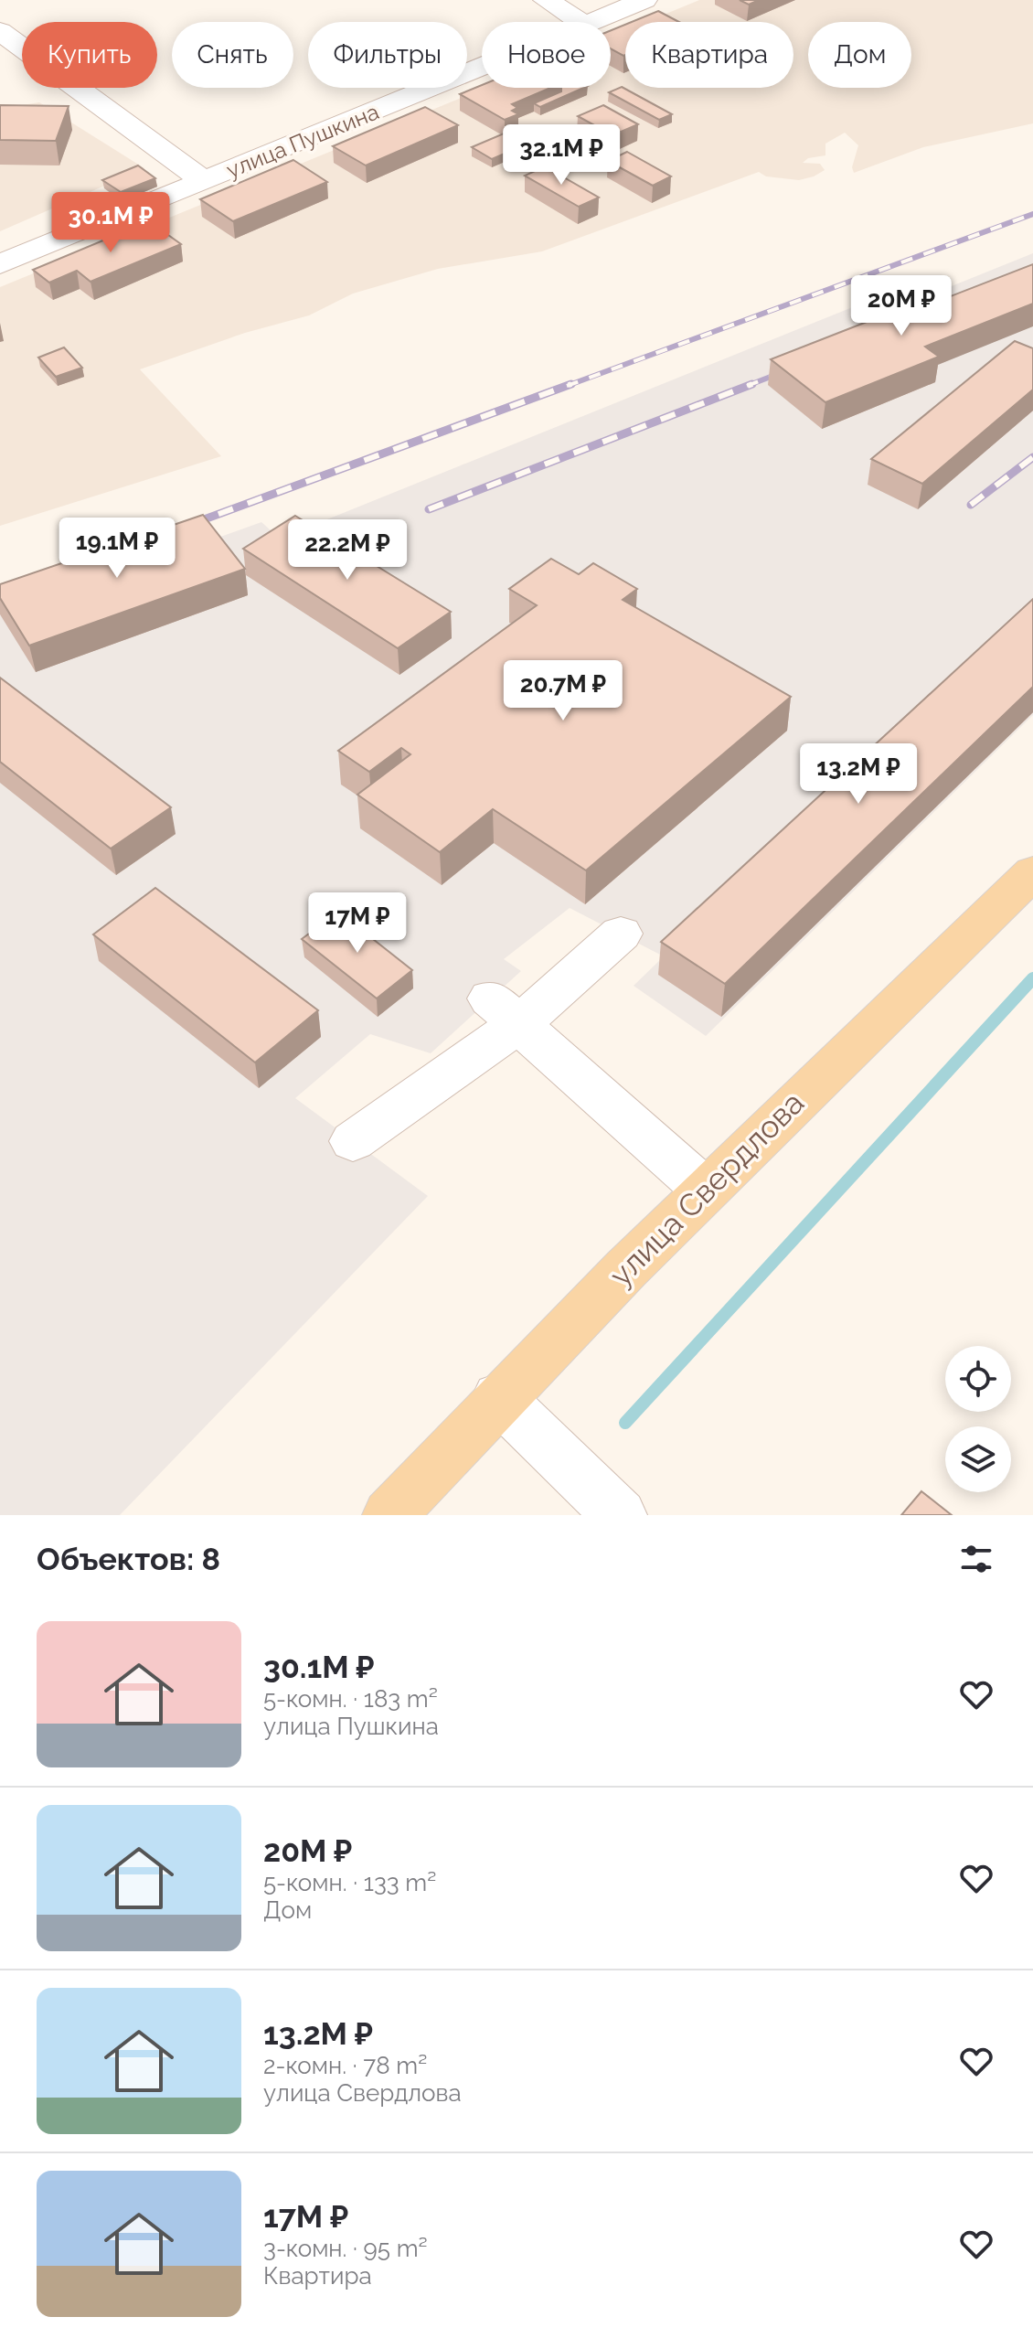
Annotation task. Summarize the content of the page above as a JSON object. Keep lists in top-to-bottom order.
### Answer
{
  "streets": {
    "main road": ["улица Свердлова"],
    "street": ["улица Пушкина"]
  },
  "page": {
    "chip": [
      "Купить",
      "Снять",
      "Фильтры",
      "Новое",
      "Квартира",
      "Дом"
    ],
    "price": [
      "32.1M ₽",
      "30.1M ₽",
      "20M ₽",
      "19.1M ₽",
      "22.2M ₽",
      "20.7M ₽",
      "13.2M ₽",
      "17M ₽"
    ],
    "heading": "Объектов: 8",
    "list": [
      {
        "name": "30.1M ₽",
        "note": "5-комн. · 183 m² · улица Пушкина"
      },
      {
        "name": "20M ₽",
        "note": "5-комн. · 133 m² · Дом"
      },
      {
        "name": "13.2M ₽",
        "note": "2-комн. · 78 m² · улица Свердлова"
      },
      {
        "name": "17M ₽",
        "note": "3-комн. · 95 m² · Квартира"
      }
    ]
  }
}
